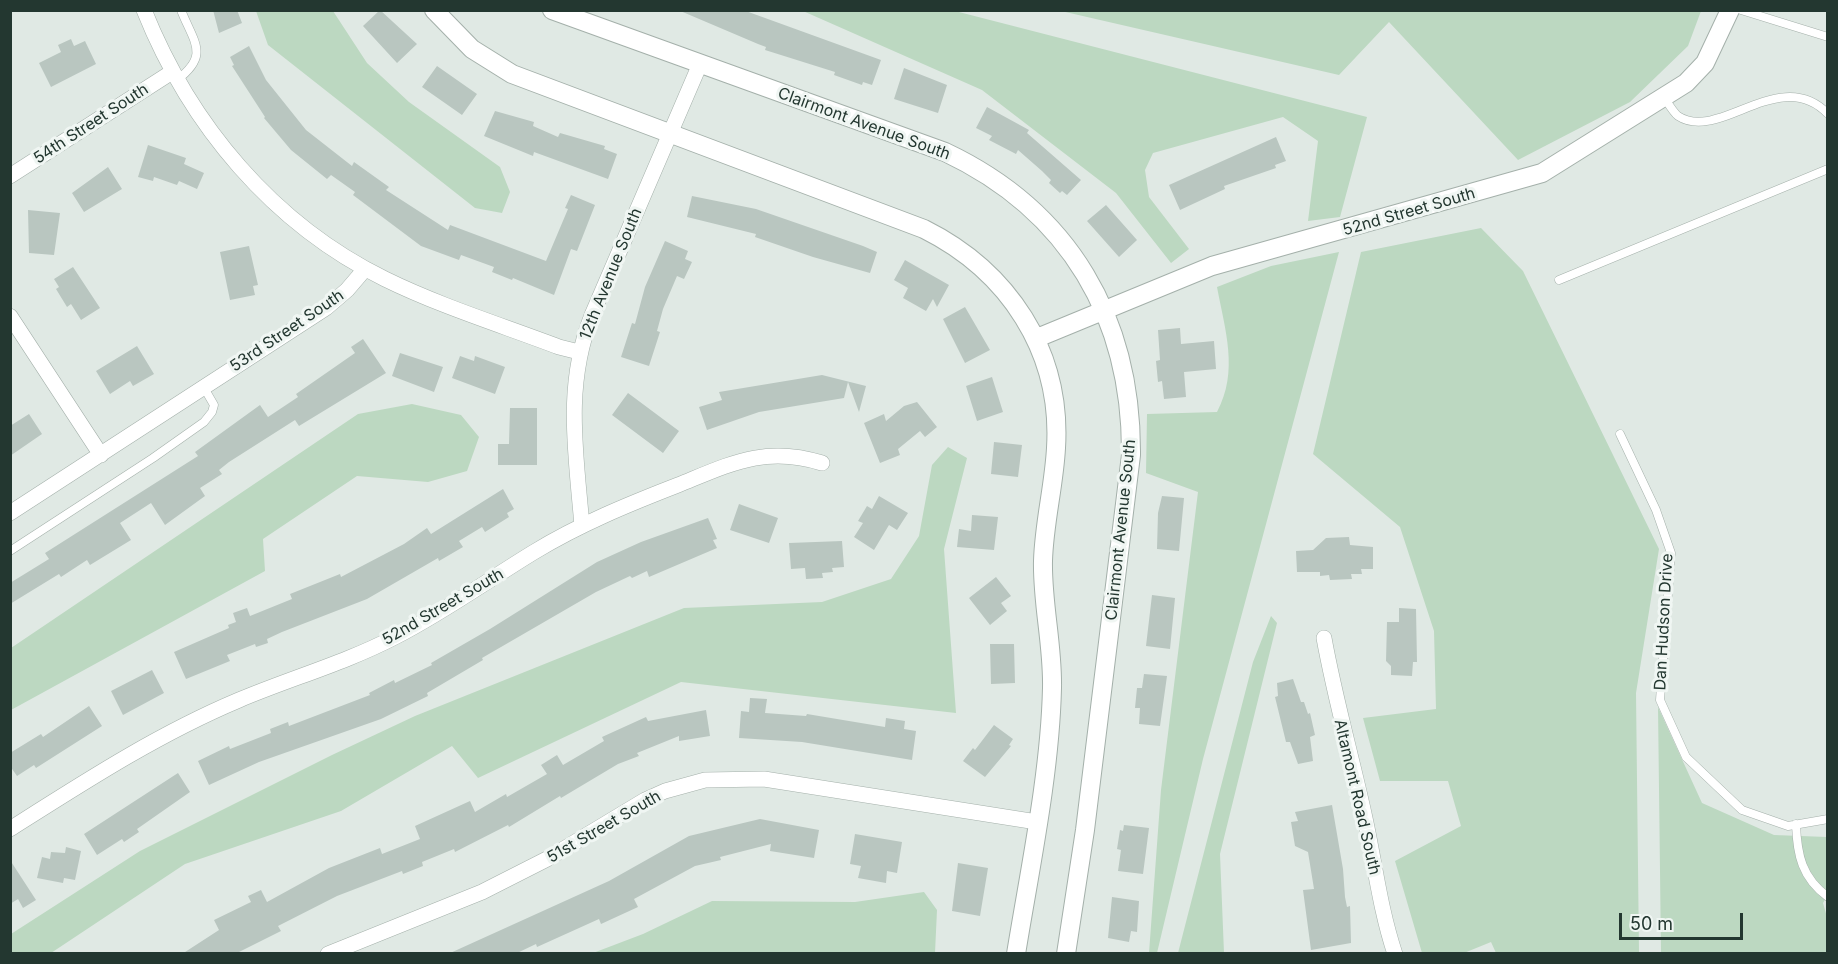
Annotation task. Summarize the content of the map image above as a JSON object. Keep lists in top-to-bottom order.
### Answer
{
  "streets": {
    "street": [
      "54th Street South",
      "Clairmont Avenue South",
      "52nd Street South",
      "12th Avenue South",
      "53rd Street South",
      "Altamont Road South",
      "51st Street South"
    ],
    "lane": ["Dan Hudson Drive"]
  },
  "crossings": [
    ["Clairmont Avenue South", "52nd Street South"],
    ["Clairmont Avenue South", "12th Avenue South"],
    ["52nd Street South", "12th Avenue South"]
  ],
  "scale_bar": "50 m"
}
